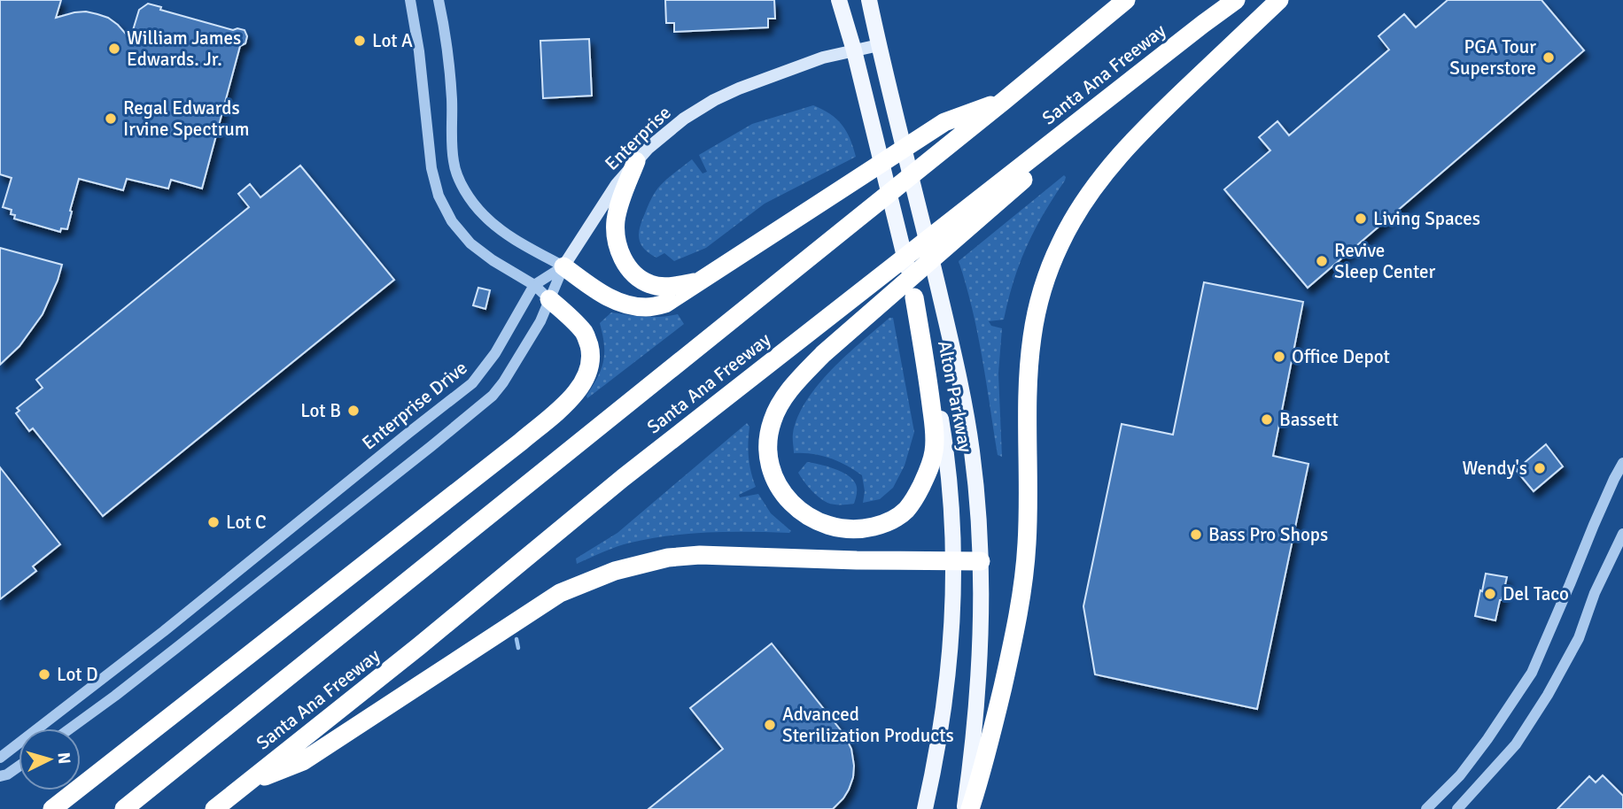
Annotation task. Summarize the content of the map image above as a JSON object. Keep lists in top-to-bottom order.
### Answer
{
  "streets": {
    "highway": ["Santa Ana Freeway"],
    "main road": ["Enterprise", "Alton Parkway"],
    "street": ["Enterprise Drive"]
  },
  "crossings": [
    ["Enterprise", "Alton Parkway"],
    ["Enterprise", "Enterprise Drive"]
  ],
  "places": [
    "Lot A",
    "William James Edwards. Jr.",
    "PGA Tour Superstore",
    "Regal Edwards Irvine Spectrum",
    "Living Spaces",
    "Revive Sleep Center",
    "Office Depot",
    "Lot B",
    "Bassett",
    "Wendy's",
    "Lot C",
    "Bass Pro Shops",
    "Del Taco",
    "Lot D",
    "Advanced Sterilization Products"
  ],
  "north": "right"
}
